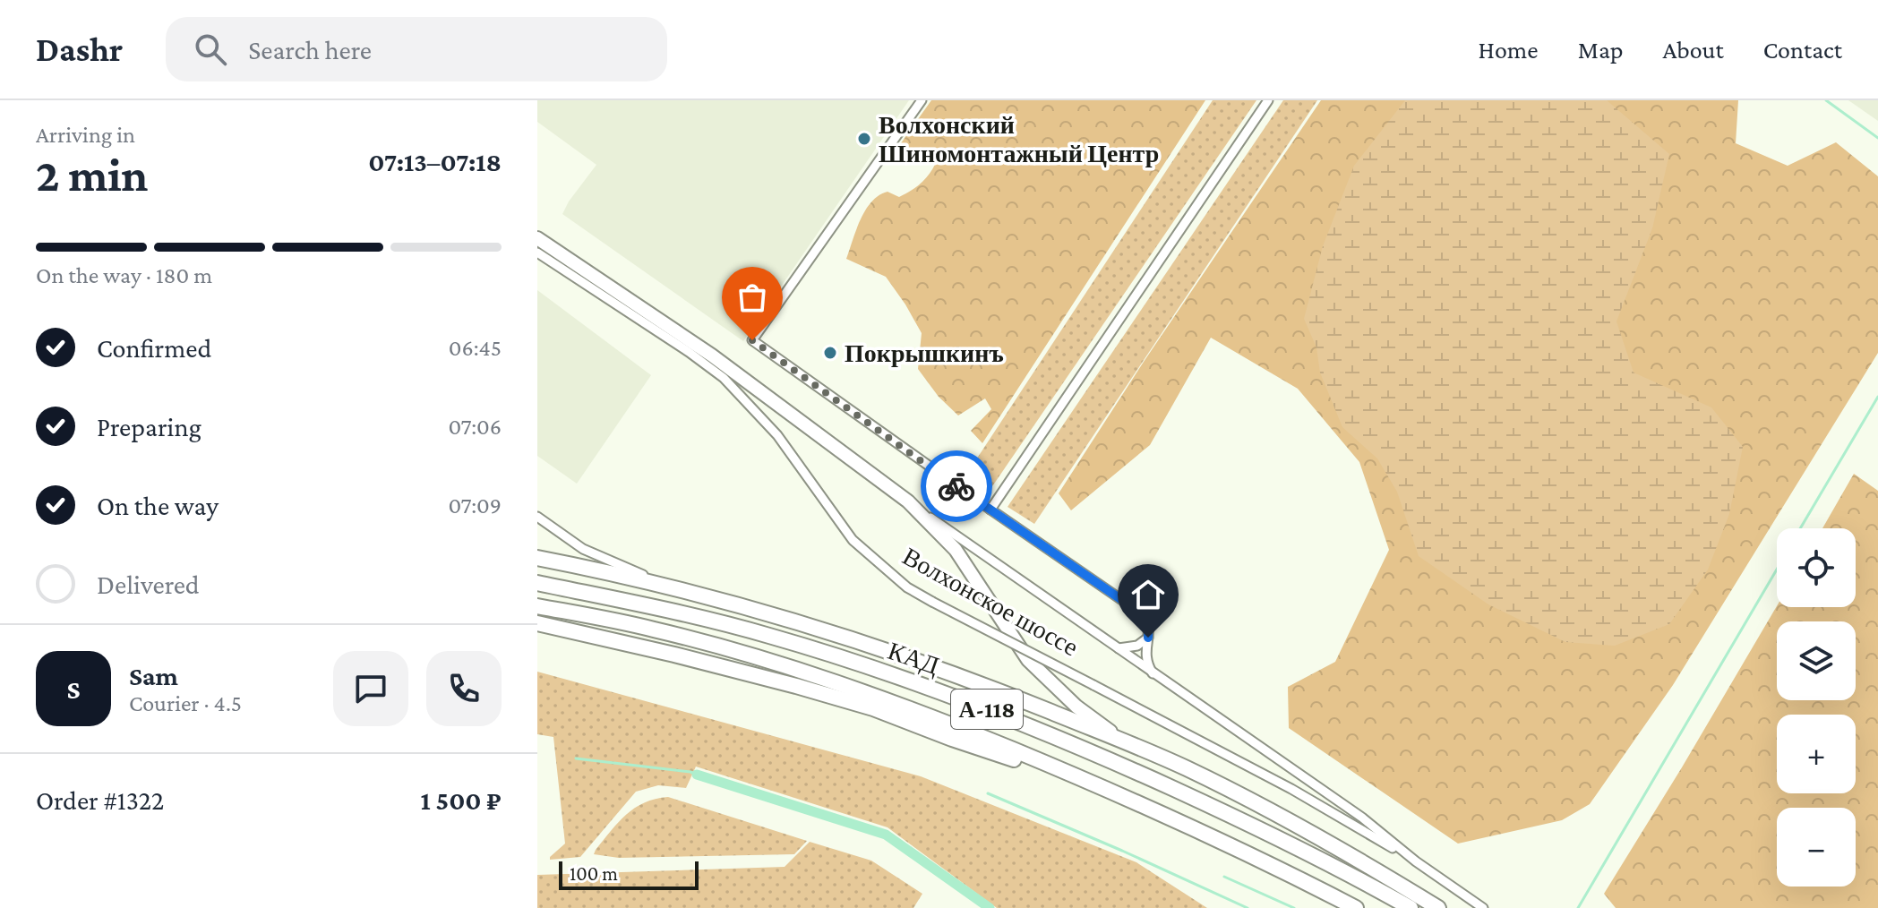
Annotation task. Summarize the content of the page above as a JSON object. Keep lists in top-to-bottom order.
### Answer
{
  "streets": {
    "highway": ["КАД", "А-118"],
    "main road": ["Волхонское шоссе"]
  },
  "places": ["Волхонский Шиномонтажный Центр", "Покрышкинъ"],
  "scale_bar": "100 m",
  "page": {
    "header": "Dashr",
    "search": "Search here",
    "nav": [
      "Home",
      "Map",
      "About",
      "Contact"
    ],
    "heading": ["2 min", "Arriving in", "07:13–07:18"],
    "panel": [
      "Sam",
      "Courier · 4.5",
      "Order #1322",
      "1 500 ₽"
    ],
    "bar": "On the way · 180 m",
    "list": [
      ["Confirmed", "06:45"],
      ["Preparing", "07:06"],
      ["On the way", "07:09"],
      "Delivered"
    ],
    "map_buttons": ["+", "−"],
    "round": "S",
    "scale": "100 m"
  }
}
